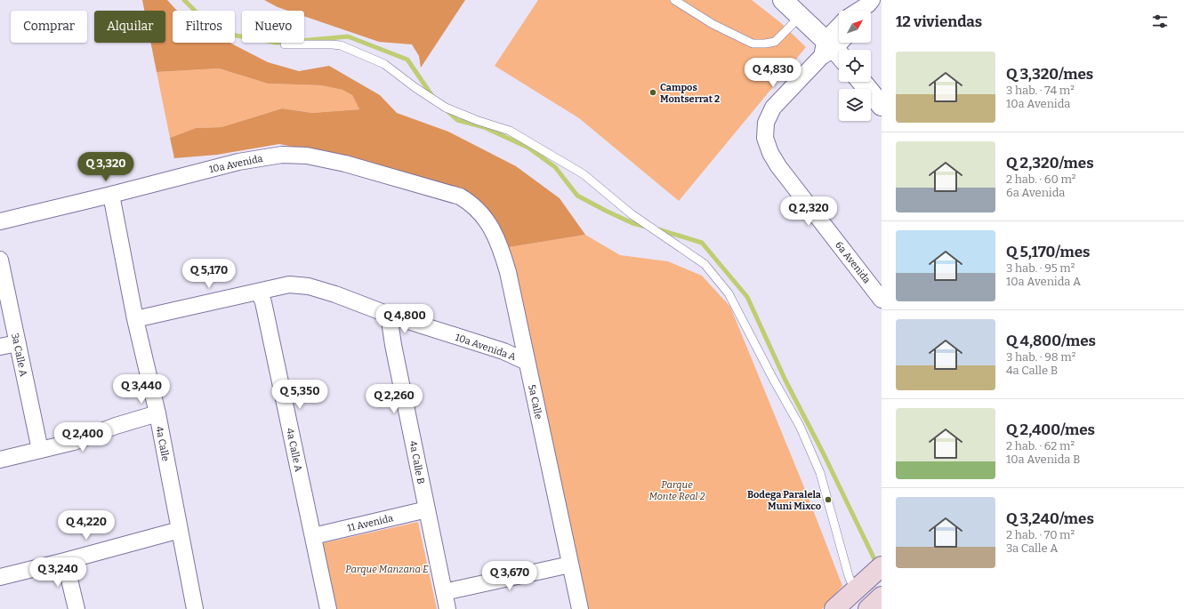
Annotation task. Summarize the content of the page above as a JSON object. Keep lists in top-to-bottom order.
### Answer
{
  "streets": {
    "street": [
      "10a Avenida",
      "6a Avenida",
      "10a Avenida A",
      "3a Calle A",
      "5a Calle",
      "4a Calle",
      "4a Calle A",
      "4a Calle B",
      "11 Avenida"
    ]
  },
  "crossings": [
    ["10a Avenida", "5a Calle"],
    ["10a Avenida", "4a Calle"],
    ["10a Avenida A", "5a Calle"],
    ["10a Avenida A", "4a Calle"],
    ["10a Avenida A", "4a Calle A"],
    ["10a Avenida A", "4a Calle B"],
    ["4a Calle A", "11 Avenida"],
    ["4a Calle B", "11 Avenida"]
  ],
  "parks": ["Parque Monte Real 2", "Parque Manzana E"],
  "places": ["Campos Montserrat 2", "Bodega Paralela Muni Mixco"],
  "north": "top right",
  "page": {
    "heading": "12 viviendas",
    "chip": [
      "Comprar",
      "Alquilar",
      "Filtros",
      "Nuevo"
    ],
    "list": [
      {
        "name": "Q 3,320/mes",
        "note": "3 hab. · 74 m² · 10a Avenida"
      },
      {
        "name": "Q 2,320/mes",
        "note": "2 hab. · 60 m² · 6a Avenida"
      },
      {
        "name": "Q 5,170/mes",
        "note": "3 hab. · 95 m² · 10a Avenida A"
      },
      {
        "name": "Q 4,800/mes",
        "note": "3 hab. · 98 m² · 4a Calle B"
      },
      {
        "name": "Q 2,400/mes",
        "note": "2 hab. · 62 m² · 10a Avenida B"
      },
      {
        "name": "Q 3,240/mes",
        "note": "2 hab. · 70 m² · 3a Calle A"
      }
    ],
    "price": [
      "Q 4,830",
      "Q 3,320",
      "Q 2,320",
      "Q 5,170",
      "Q 4,800",
      "Q 3,440",
      "Q 5,350",
      "Q 2,260",
      "Q 2,400",
      "Q 4,220",
      "Q 3,240",
      "Q 3,670"
    ]
  }
}
